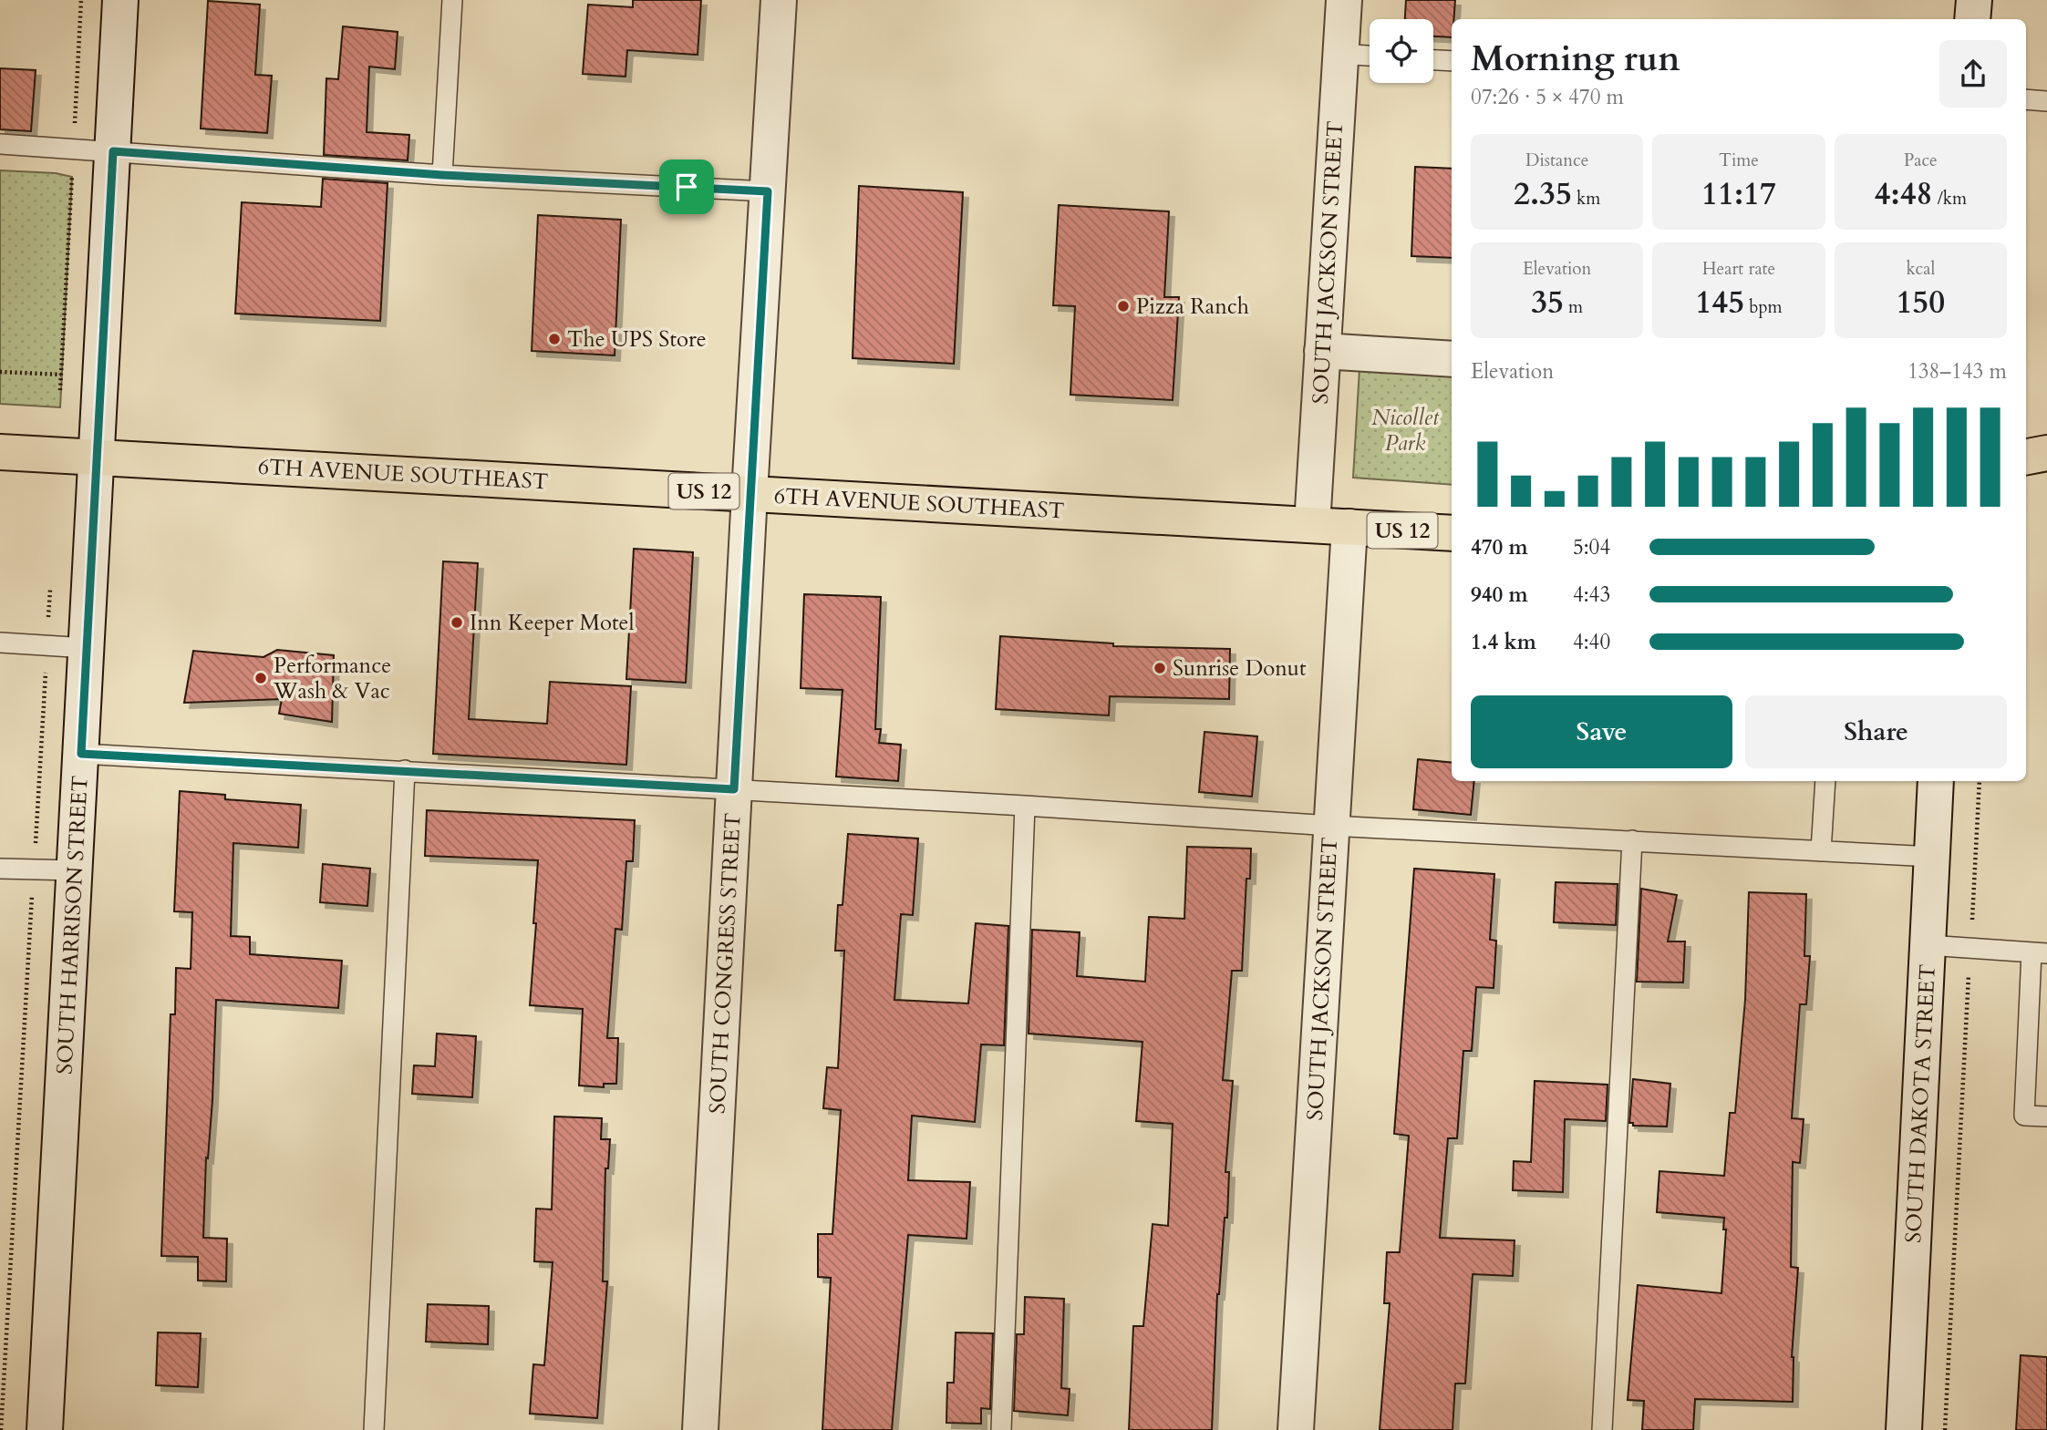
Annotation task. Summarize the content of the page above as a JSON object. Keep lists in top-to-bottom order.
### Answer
{
  "streets": {
    "highway": ["6TH AVENUE SOUTHEAST", "US 12"],
    "street": [
      "SOUTH JACKSON STREET",
      "SOUTH HARRISON STREET",
      "SOUTH CONGRESS STREET",
      "SOUTH DAKOTA STREET"
    ]
  },
  "crossings": [
    ["SOUTH JACKSON STREET", "6TH AVENUE SOUTHEAST"],
    ["6TH AVENUE SOUTHEAST", "SOUTH HARRISON STREET"],
    ["6TH AVENUE SOUTHEAST", "SOUTH CONGRESS STREET"]
  ],
  "parks": ["Nicollet Park"],
  "places": [
    "Pizza Ranch",
    "The UPS Store",
    "Inn Keeper Motel",
    "Sunrise Donut",
    "Performance Wash & Vac"
  ],
  "page": {
    "heading": ["Morning run", "07:26 · 5 × 470 m"],
    "stats": [
      ["Distance", "2.35 km"],
      ["Time", "11:17"],
      ["Pace", "4:48 /km"],
      ["Elevation", "35 m"],
      ["Heart rate", "145 bpm"],
      ["kcal", "150"]
    ],
    "chart": ["Elevation", "138–143 m"],
    "list": [
      {
        "name": "470 m",
        "note": "5:04"
      },
      {
        "name": "940 m",
        "note": "4:43"
      },
      {
        "name": "1.4 km",
        "note": "4:40"
      }
    ],
    "buttons": ["Save", "Share"]
  }
}
